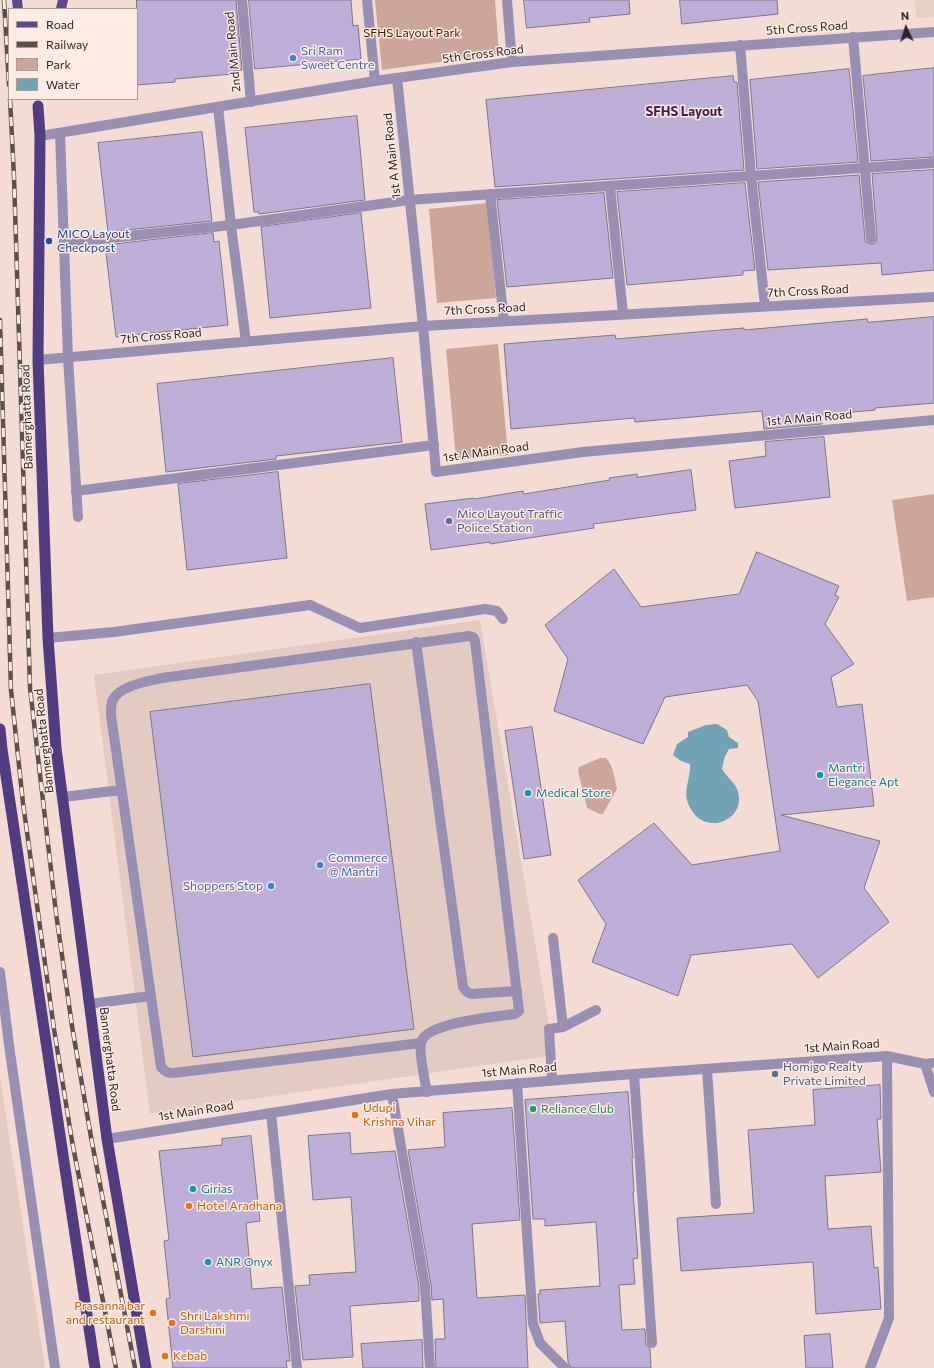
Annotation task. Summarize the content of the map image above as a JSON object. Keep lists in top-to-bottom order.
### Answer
{
  "streets": {
    "highway": ["Bannerghatta Road"],
    "street": [
      "5th Cross Road",
      "2nd Main Road",
      "1st A Main Road",
      "7th Cross Road",
      "1st Main Road"
    ]
  },
  "crossings": [
    ["5th Cross Road", "2nd Main Road"],
    ["5th Cross Road", "1st A Main Road"],
    ["5th Cross Road", "Bannerghatta Road"],
    ["1st A Main Road", "7th Cross Road"],
    ["7th Cross Road", "Bannerghatta Road"],
    ["Bannerghatta Road", "1st Main Road"]
  ],
  "districts": ["SFHS Layout"],
  "parks": ["SFHS Layout Park"],
  "places": [
    "Sri Ram Sweet Centre",
    "MICO Layout Checkpost",
    "Mico Layout Traffic Police Station",
    "Mantri Elegance Apt",
    "Medical Store",
    "Commerce @ Mantri",
    "Shoppers Stop",
    "Homigo Realty Private Limited",
    "Reliance Club",
    "Udupi Krishna Vihar",
    "Girias",
    "Hotel Aradhana",
    "ANR Onyx",
    "Prasanna bar and restaurant",
    "Shri Lakshmi Darshini",
    "Kebab"
  ],
  "legend": [
    "Road",
    "Railway",
    "Park",
    "Water"
  ],
  "north": "top"
}
